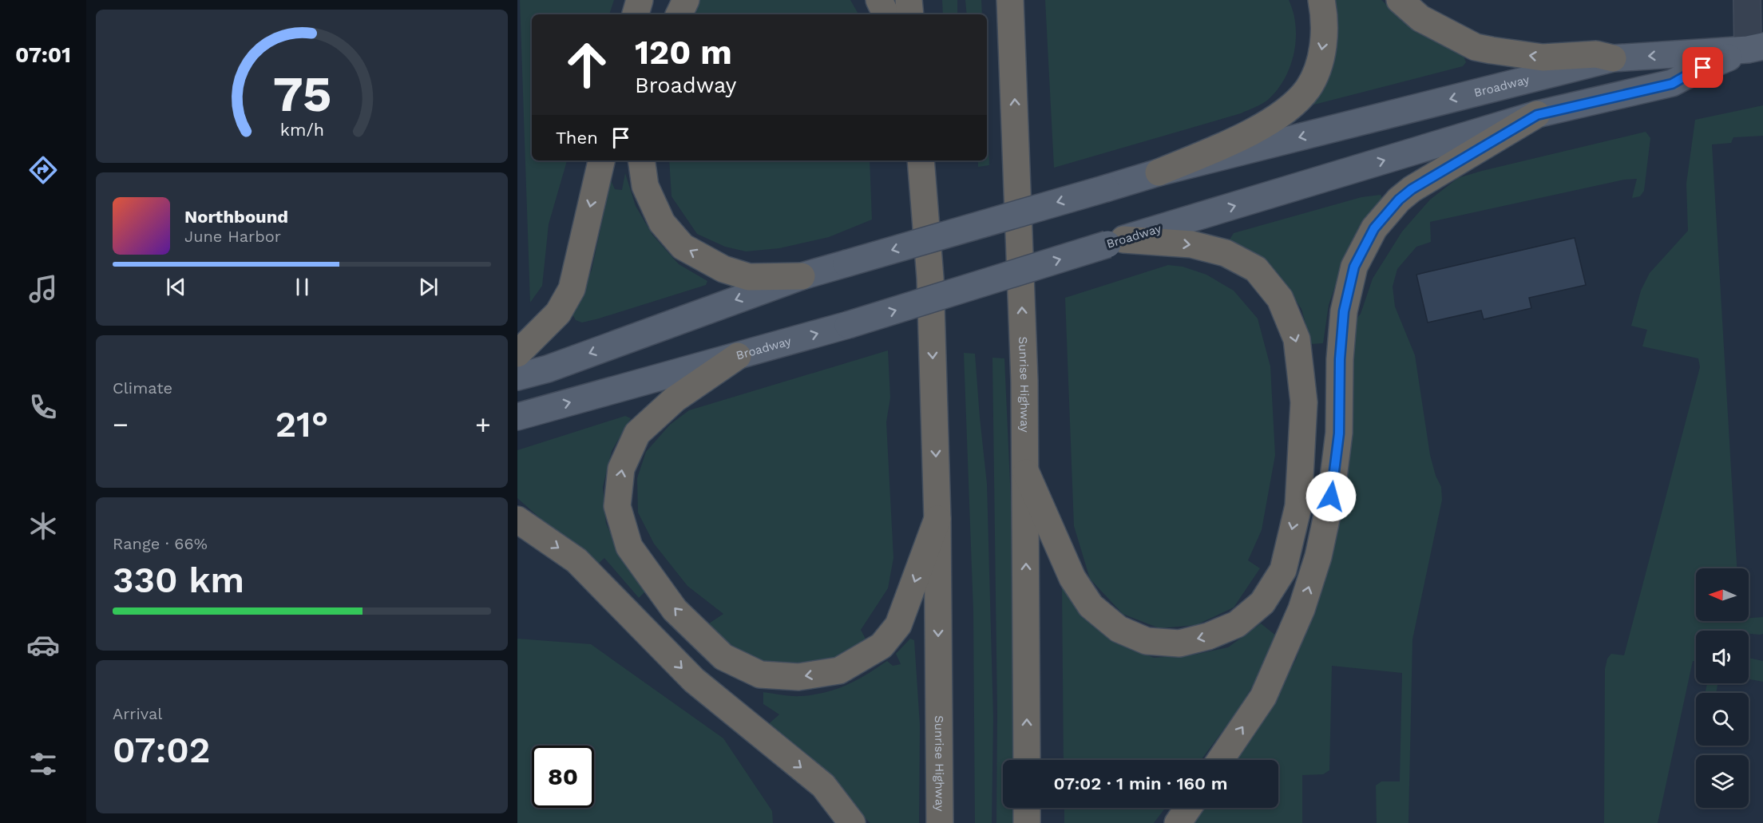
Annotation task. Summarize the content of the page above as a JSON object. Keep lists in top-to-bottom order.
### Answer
{
  "streets": {
    "highway": ["Sunrise Highway"],
    "main road": ["Broadway"]
  },
  "north": "left",
  "page": {
    "tabs": "07:01",
    "turn": ["120 m", "Broadway"],
    "then": "Then",
    "song": ["Northbound", "June Harbor"],
    "tile": [
      "Climate",
      ["Range · 66%", "330 km"],
      ["Arrival", "07:02"]
    ],
    "heat": ["−", "21°", "+"],
    "limit": "80",
    "trip": "07:02 · 1 min · 160 m",
    "gauge": ["75", "km/h"]
  }
}
